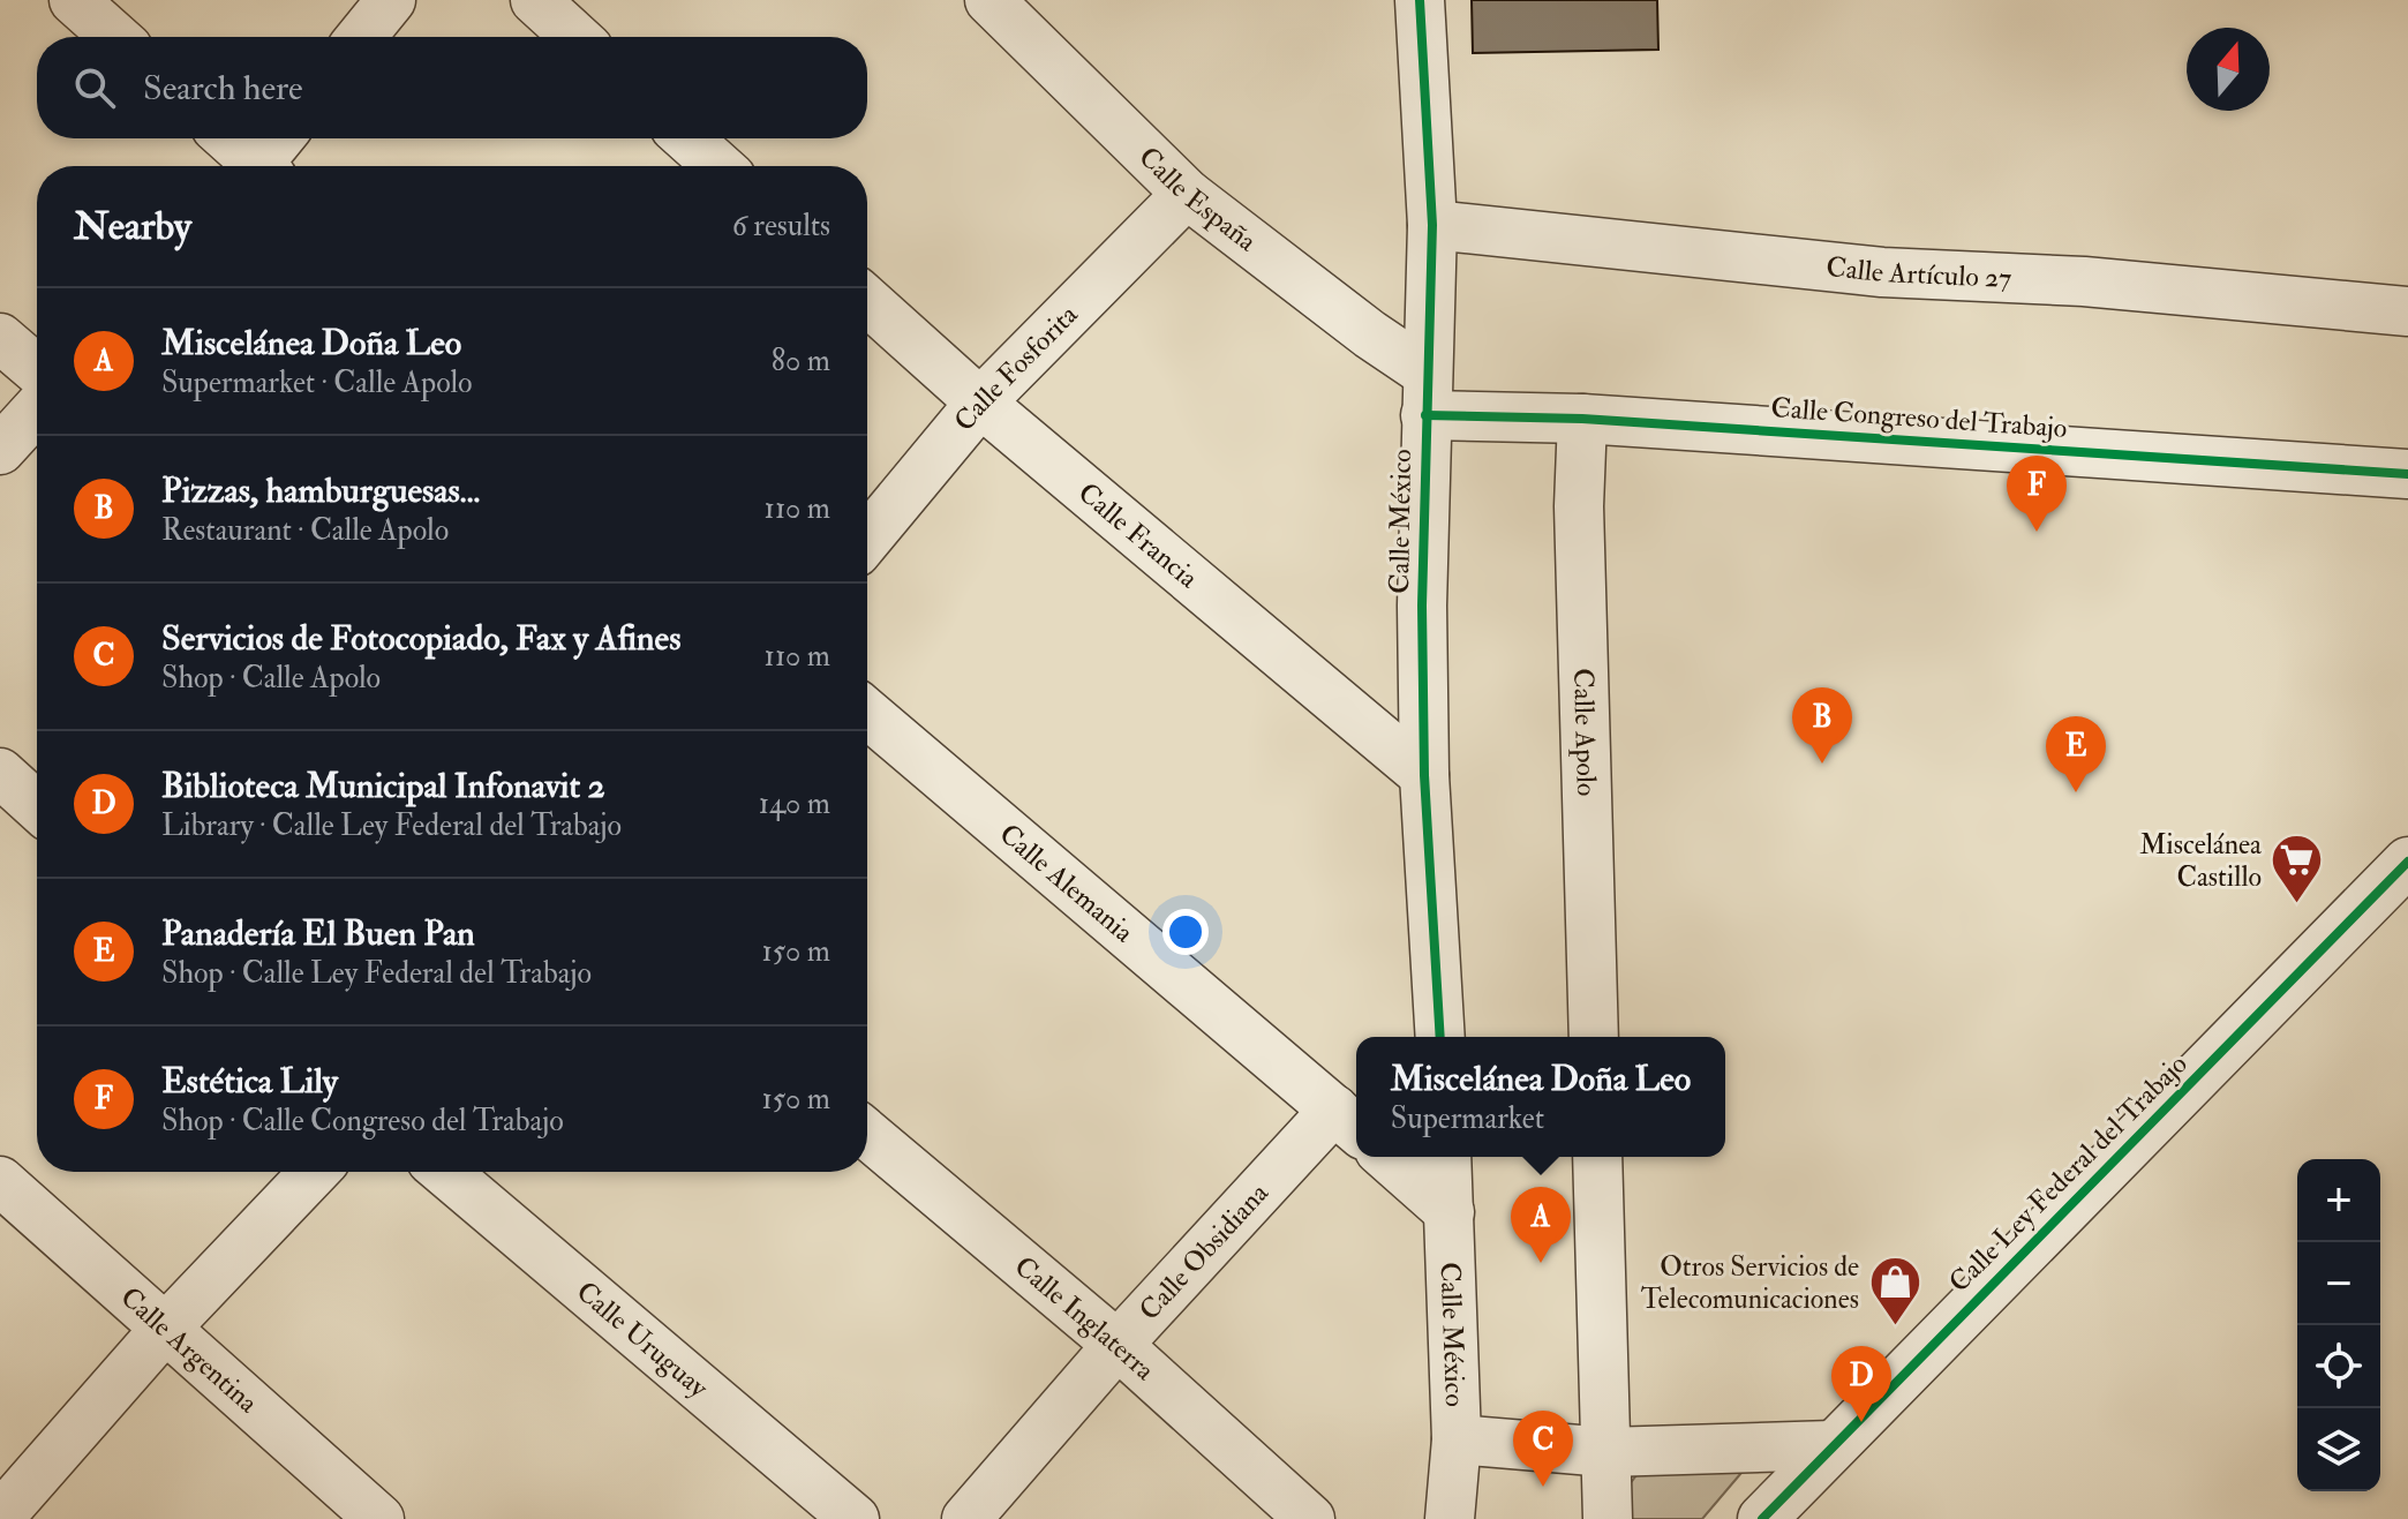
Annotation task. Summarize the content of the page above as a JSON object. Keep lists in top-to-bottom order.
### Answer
{
  "streets": {
    "street": [
      "Calle España",
      "Calle Artículo 27",
      "Calle Fosforita",
      "Calle Congreso del Trabajo",
      "Calle México",
      "Calle Francia",
      "Calle Apolo",
      "Calle Alemania",
      "Calle Ley Federal del Trabajo",
      "Calle Obsidiana",
      "Calle Inglaterra",
      "Calle Uruguay",
      "Calle Argentina"
    ]
  },
  "crossings": [
    ["Calle España", "Calle Fosforita"],
    ["Calle España", "Calle Congreso del Trabajo"],
    ["Calle España", "Calle México"],
    ["Calle Artículo 27", "Calle México"],
    ["Calle Fosforita", "Calle Francia"],
    ["Calle Congreso del Trabajo", "Calle México"],
    ["Calle Congreso del Trabajo", "Calle Apolo"],
    ["Calle México", "Calle Francia"],
    ["Calle Alemania", "Calle Obsidiana"],
    ["Calle Obsidiana", "Calle Inglaterra"]
  ],
  "places": {
    "supermarket": ["Miscelánea Castillo"],
    "shop": ["Otros Servicios de Telecomunicaciones"]
  },
  "north": "top",
  "page": {
    "search": "Search here",
    "heading": ["Nearby", "6 results"],
    "list": [
      {
        "mark": "A",
        "name": "Miscelánea Doña Leo",
        "note": "Supermarket · Calle Apolo",
        "value": "80 m"
      },
      {
        "mark": "B",
        "name": "Pizzas, hamburguesas...",
        "note": "Restaurant · Calle Apolo",
        "value": "110 m"
      },
      {
        "mark": "C",
        "name": "Servicios de Fotocopiado, Fax y Afines",
        "note": "Shop · Calle Apolo",
        "value": "110 m"
      },
      {
        "mark": "D",
        "name": "Biblioteca Municipal Infonavit 2",
        "note": "Library · Calle Ley Federal del Trabajo",
        "value": "140 m"
      },
      {
        "mark": "E",
        "name": "Panadería El Buen Pan",
        "note": "Shop · Calle Ley Federal del Trabajo",
        "value": "150 m"
      },
      {
        "mark": "F",
        "name": "Estética Lily",
        "note": "Shop · Calle Congreso del Trabajo",
        "value": "150 m"
      }
    ],
    "pins": [
      "F",
      "B",
      "E",
      "A",
      "D",
      "C"
    ],
    "popup": ["Miscelánea Doña Leo", "Supermarket"],
    "map_buttons": ["+", "−"]
  }
}
